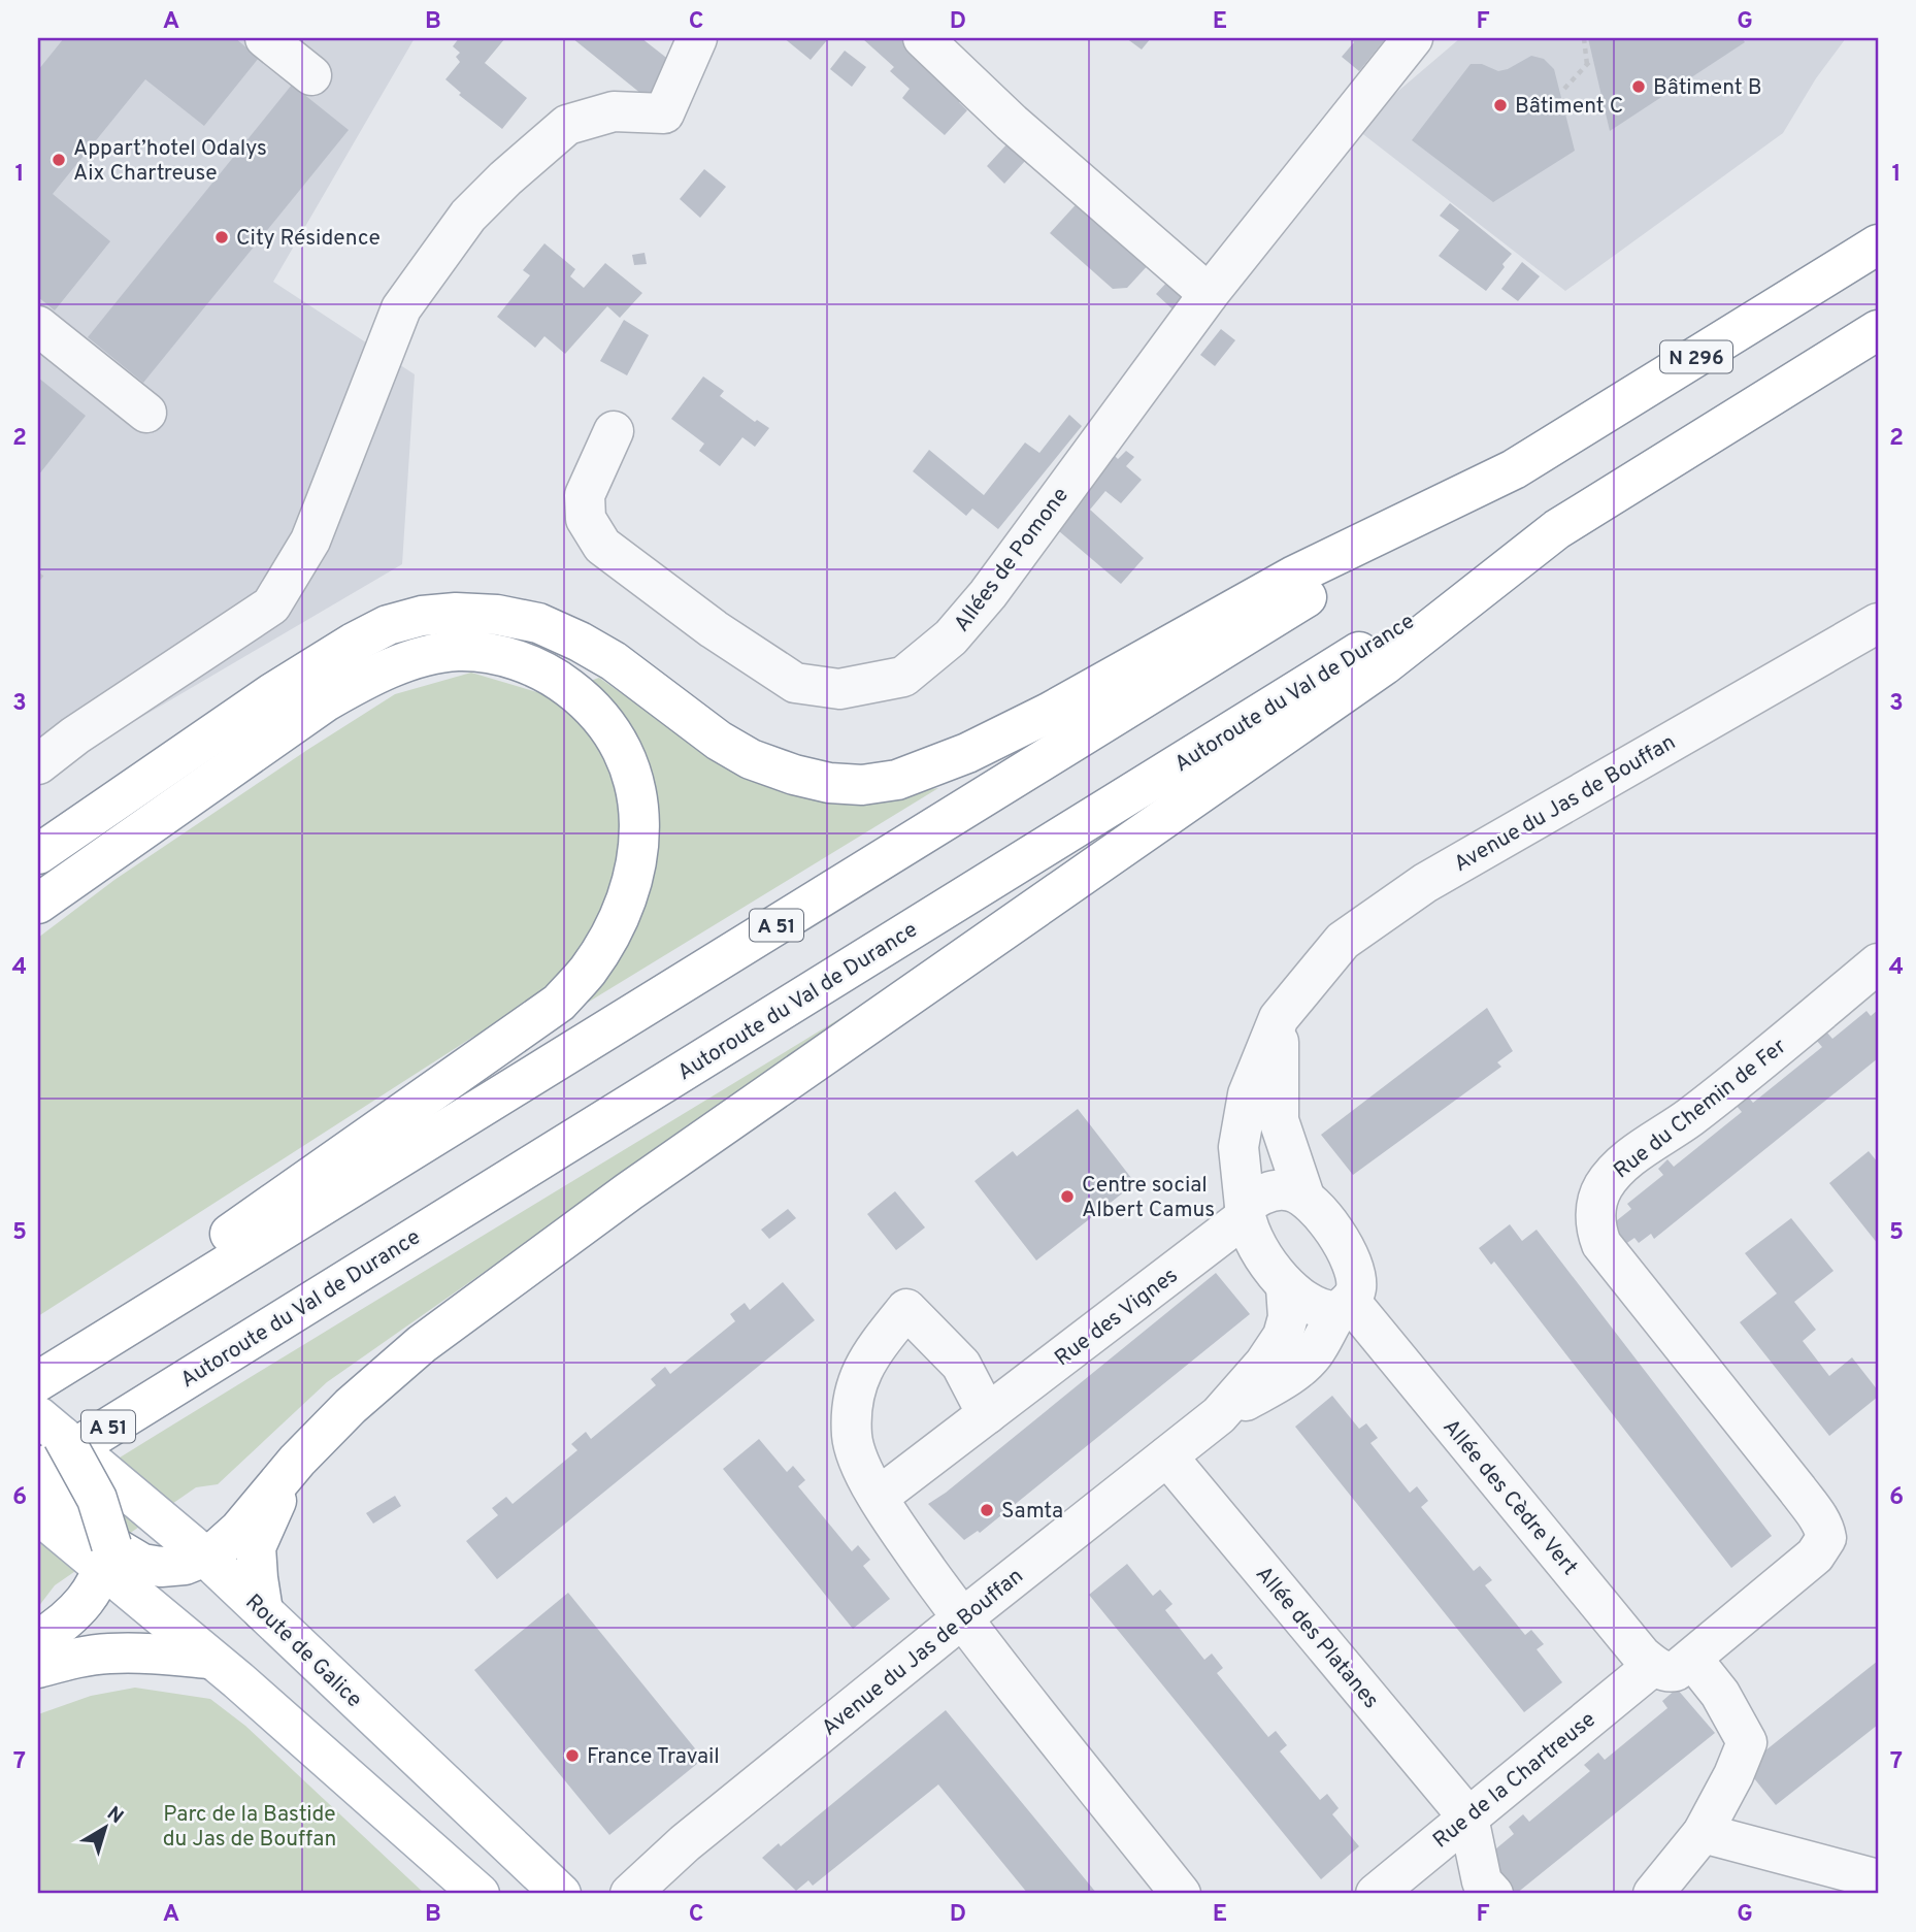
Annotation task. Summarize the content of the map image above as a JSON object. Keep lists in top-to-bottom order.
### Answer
{
  "streets": {
    "main road": [
      "N 296",
      "Autoroute du Val de Durance",
      "A 51",
      "Route de Galice"
    ],
    "street": [
      "Allées de Pomone",
      "Avenue du Jas de Bouffan",
      "Rue du Chemin de Fer",
      "Rue des Vignes",
      "Allée des Cèdre Vert",
      "Allée des Platanes",
      "Rue de la Chartreuse"
    ]
  },
  "crossings": [
    ["N 296", "A 51"],
    ["Avenue du Jas de Bouffan", "Rue des Vignes"],
    ["Avenue du Jas de Bouffan", "Allée des Cèdre Vert"],
    ["Avenue du Jas de Bouffan", "Allée des Platanes"],
    ["Rue du Chemin de Fer", "Allée des Cèdre Vert"],
    ["Rue du Chemin de Fer", "Rue de la Chartreuse"],
    ["Allée des Cèdre Vert", "Rue de la Chartreuse"],
    ["Allée des Platanes", "Rue de la Chartreuse"]
  ],
  "parks": ["Parc de la Bastide du Jas de Bouffan"],
  "places": [
    "Bâtiment B",
    "Bâtiment C",
    "Appart’hotel Odalys Aix Chartreuse",
    "City Résidence",
    "Centre social Albert Camus",
    "Samta",
    "France Travail"
  ],
  "north": "top right",
  "grid": {
    "columns": [
      "A",
      "B",
      "C",
      "D",
      "E",
      "F",
      "G"
    ],
    "rows": [
      "1",
      "2",
      "3",
      "4",
      "5",
      "6",
      "7"
    ]
  }
}
